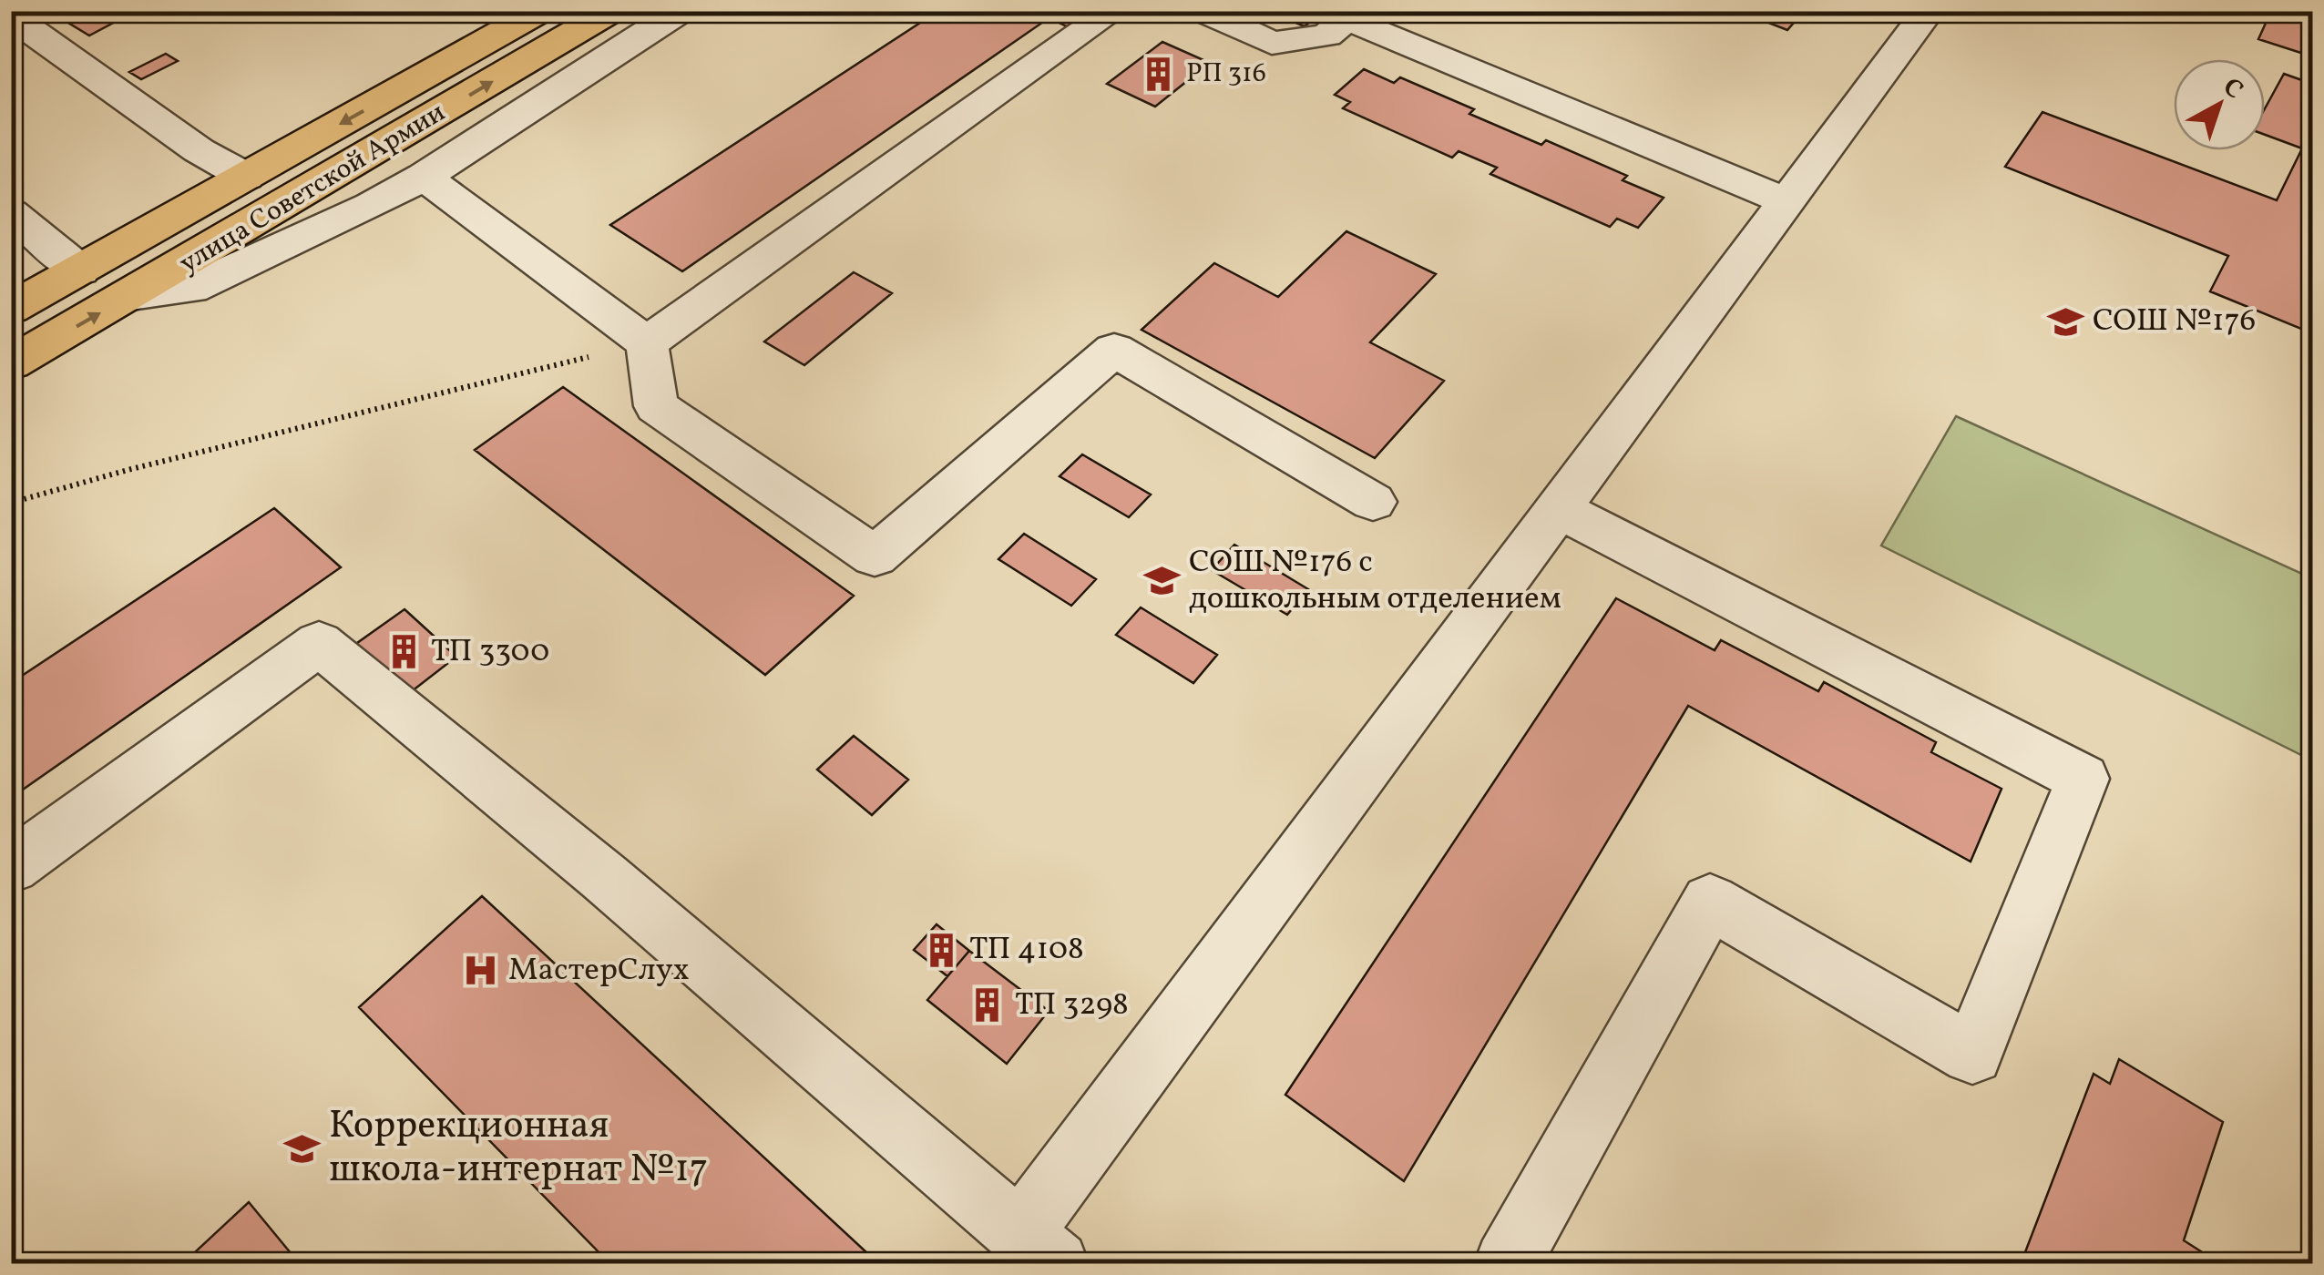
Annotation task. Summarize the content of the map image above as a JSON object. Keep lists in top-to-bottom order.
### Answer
{
  "streets": {
    "main road": ["улица Советской Армии"]
  },
  "places": {
    "building": [
      "РП 316",
      "ТП 3300",
      "ТП 4108",
      "ТП 3298"
    ],
    "school or university": ["СОШ №176", "СОШ №176 с дошкольным отделением", "Коррекционная школа-интернат №17"],
    "hospital": ["МастерСлух"]
  },
  "north": "top right"
}
